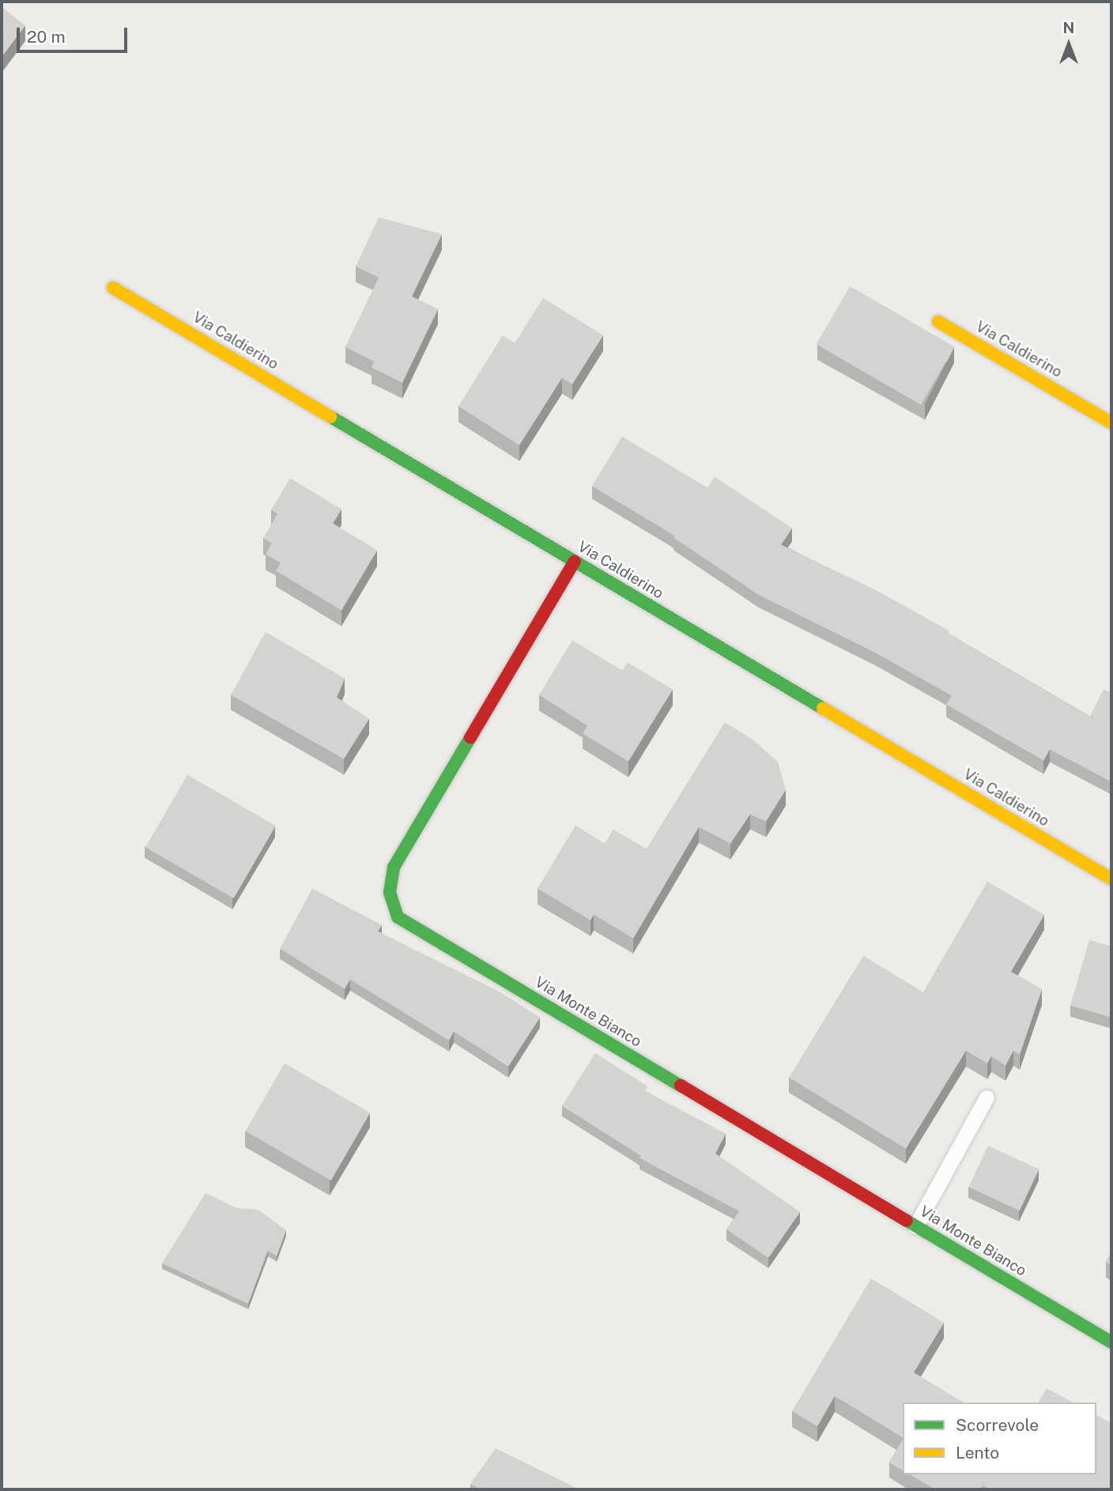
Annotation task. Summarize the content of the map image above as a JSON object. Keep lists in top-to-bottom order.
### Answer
{
  "streets": {
    "street": ["Via Caldierino", "Via Monte Bianco"]
  },
  "crossings": [
    ["Via Caldierino", "Via Monte Bianco"]
  ],
  "legend": ["Scorrevole", "Lento"],
  "scale_bar": "20 m",
  "north": "top"
}
